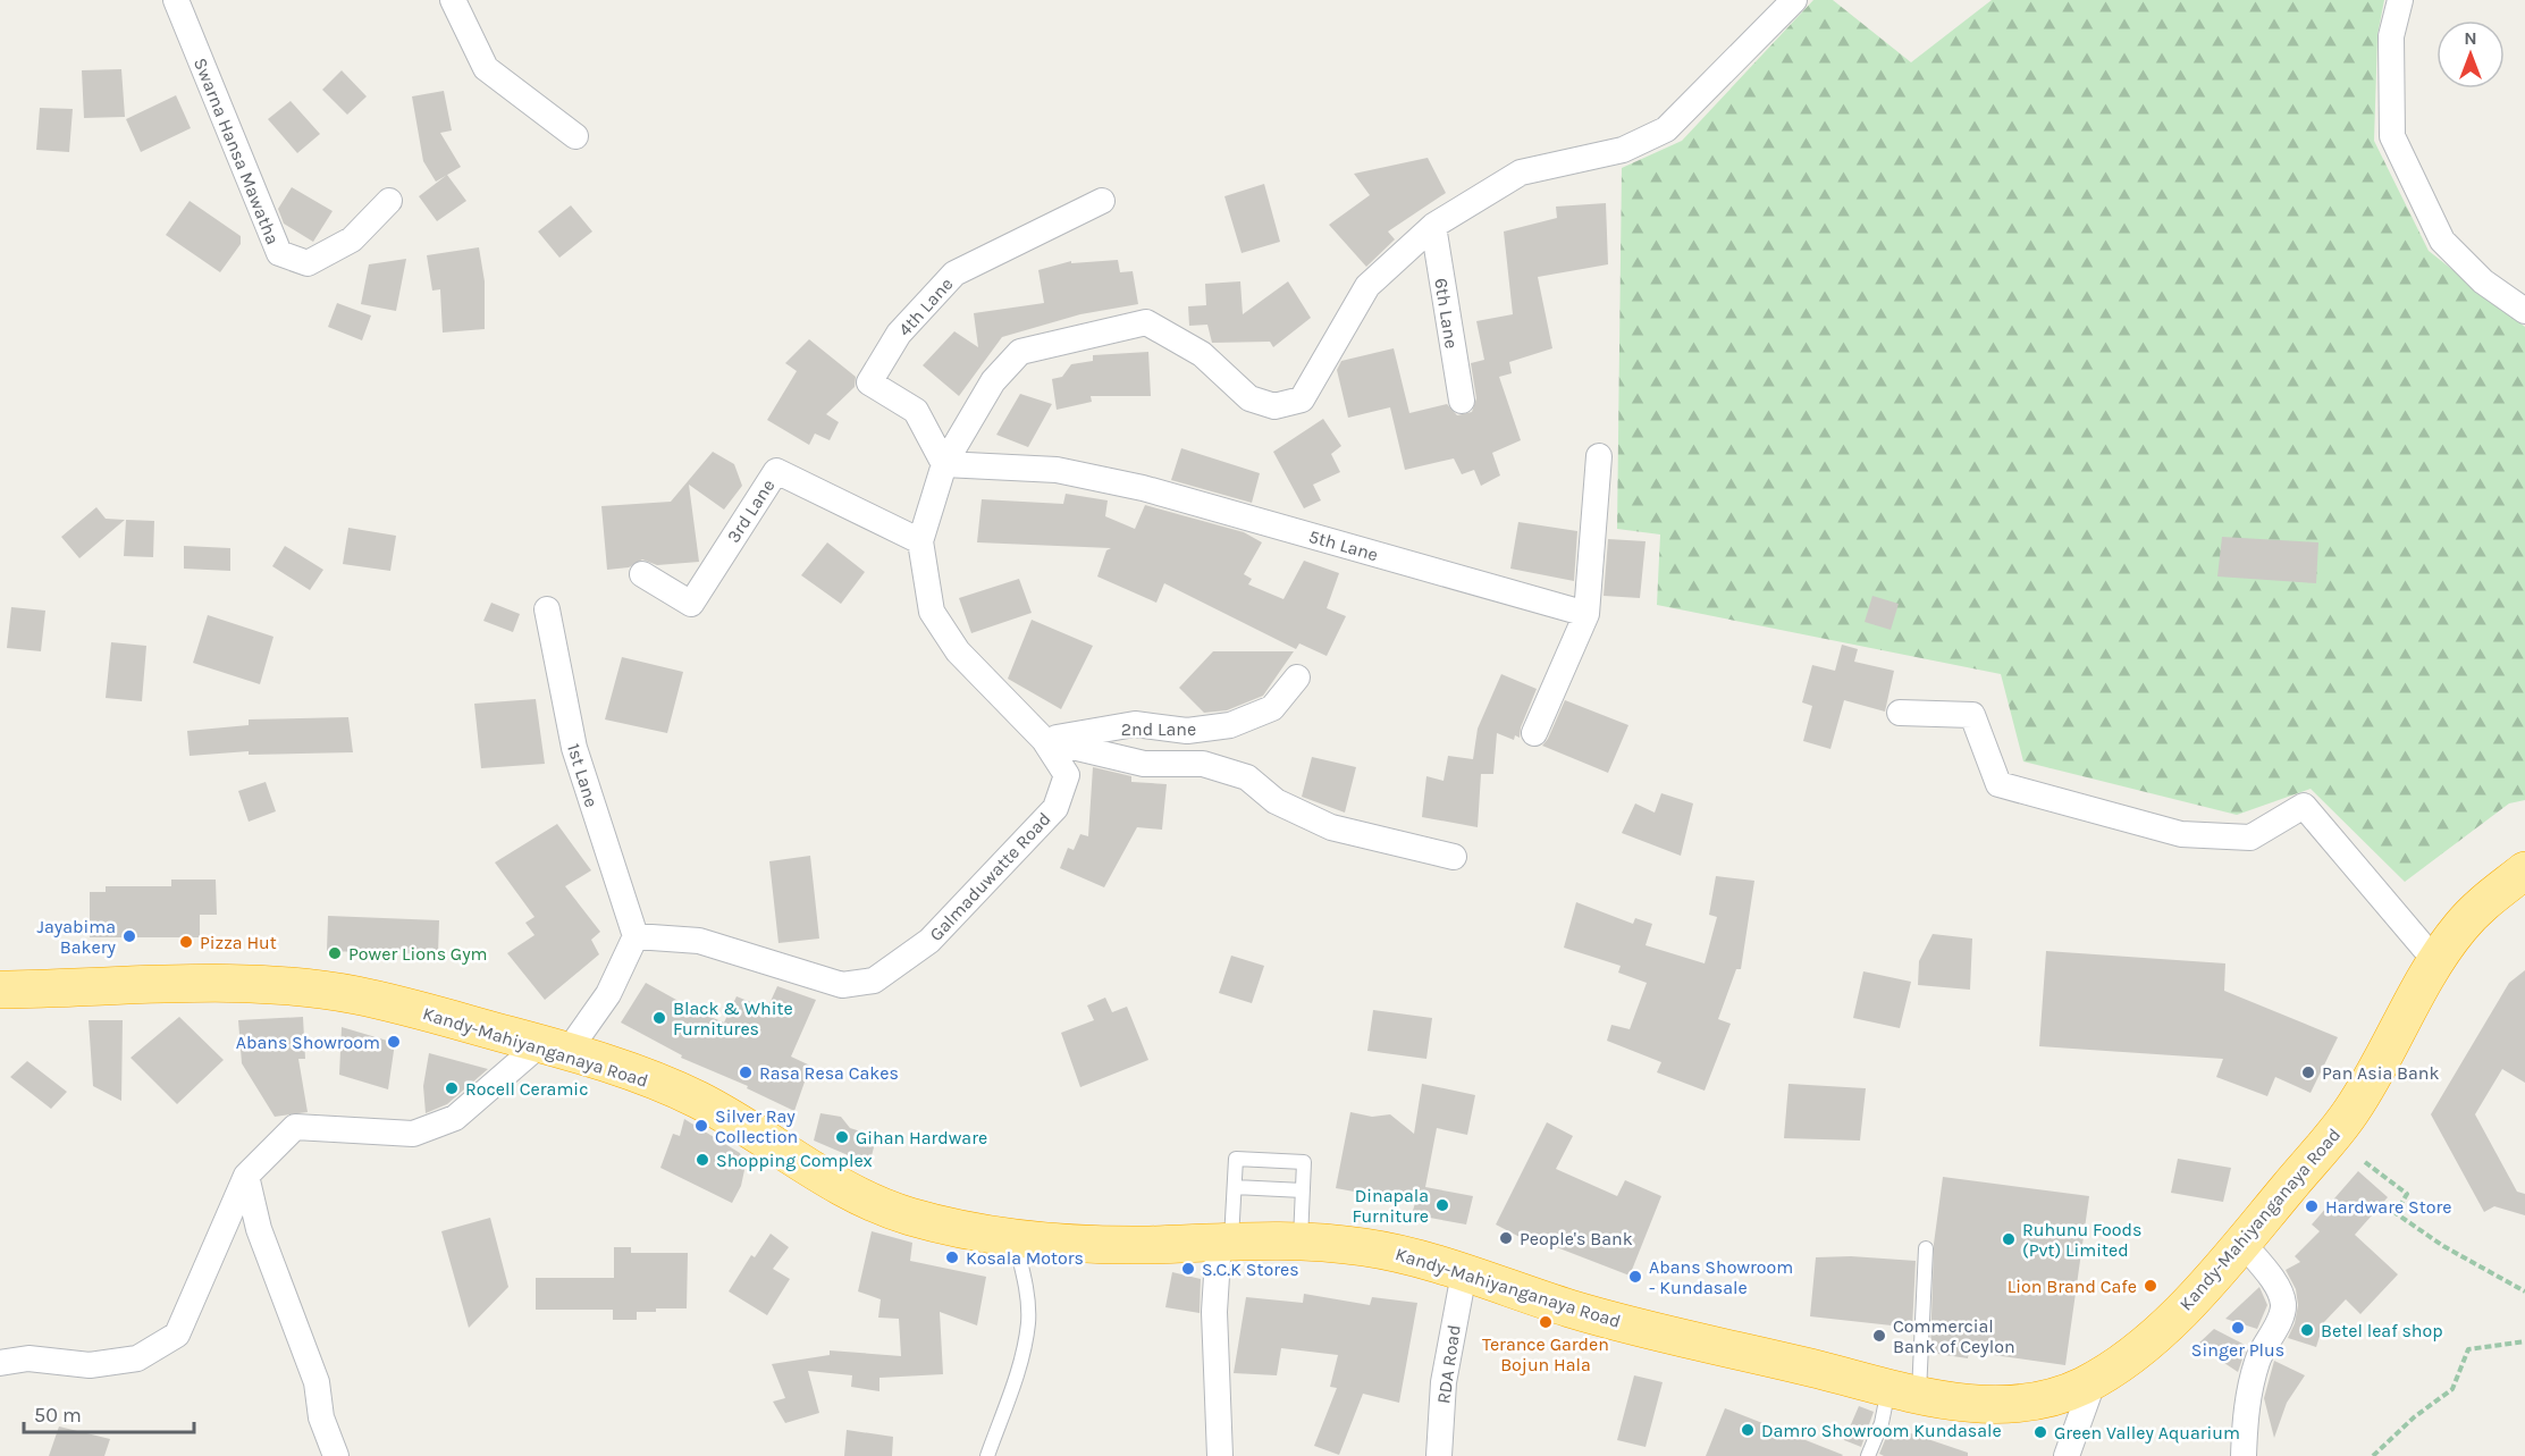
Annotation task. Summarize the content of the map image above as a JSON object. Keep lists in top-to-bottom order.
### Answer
{
  "streets": {
    "highway": ["Kandy-Mahiyanganaya Road"],
    "street": [
      "Swarna Hansa Mawatha",
      "4th Lane",
      "6th Lane",
      "3rd Lane",
      "5th Lane",
      "2nd Lane",
      "1st Lane",
      "Galmaduwatte Road",
      "RDA Road"
    ]
  },
  "crossings": [
    ["4th Lane", "5th Lane"],
    ["4th Lane", "Galmaduwatte Road"],
    ["6th Lane", "Galmaduwatte Road"],
    ["3rd Lane", "Galmaduwatte Road"],
    ["5th Lane", "Galmaduwatte Road"],
    ["2nd Lane", "Galmaduwatte Road"],
    ["1st Lane", "Galmaduwatte Road"],
    ["Kandy-Mahiyanganaya Road", "RDA Road"]
  ],
  "places": [
    "Jayabima Bakery",
    "Pizza Hut",
    "Power Lions Gym",
    "Black & White Furnitures",
    "Abans Showroom",
    "Rasa Resa Cakes",
    "Pan Asia Bank",
    "Rocell Ceramic",
    "Silver Ray Collection",
    "Gihan Hardware",
    "Shopping Complex",
    "Dinapala Furniture",
    "Hardware Store",
    "People's Bank",
    "Ruhunu Foods (Pvt) Limited",
    "Kosala Motors",
    "S.C.K Stores",
    "Abans Showroom - Kundasale",
    "Lion Brand Cafe",
    "Terance Garden Bojun Hala",
    "Singer Plus",
    "Betel leaf shop",
    "Commercial Bank of Ceylon",
    "Damro Showroom Kundasale",
    "Green Valley Aquarium"
  ],
  "scale_bar": "50 m",
  "north": "top"
}
